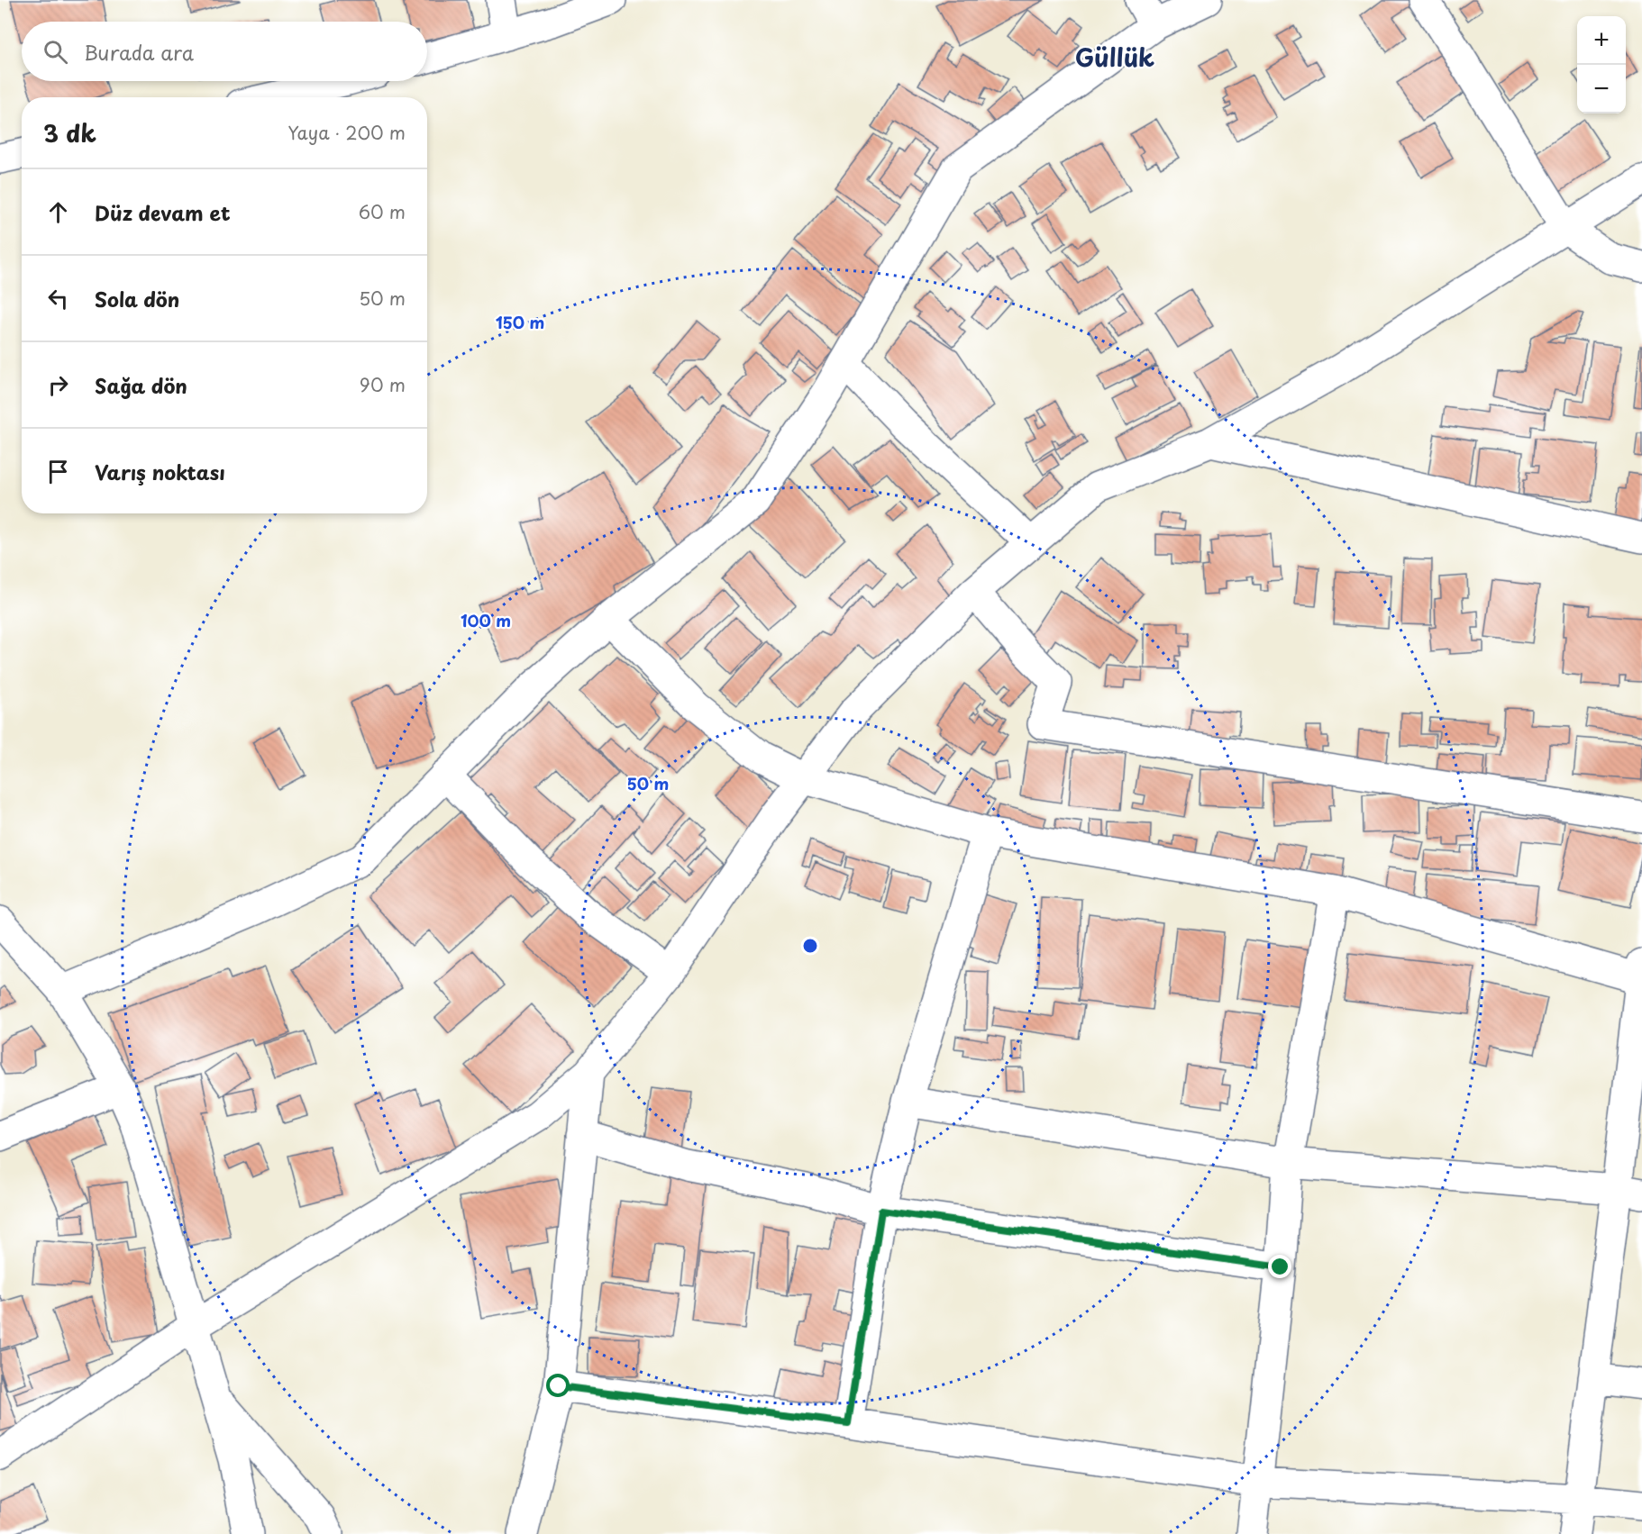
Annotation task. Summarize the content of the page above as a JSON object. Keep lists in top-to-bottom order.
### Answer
{
  "districts": ["Güllük"],
  "page": {
    "map_buttons": ["+", "−"],
    "search": "Burada ara",
    "heading": ["3 dk", "Yaya · 200 m"],
    "list": [
      ["Düz devam et", "60 m"],
      ["Sola dön", "50 m"],
      ["Sağa dön", "90 m"],
      "Varış noktası"
    ]
  },
  "rings": ["150 m", "100 m", "50 m"]
}
